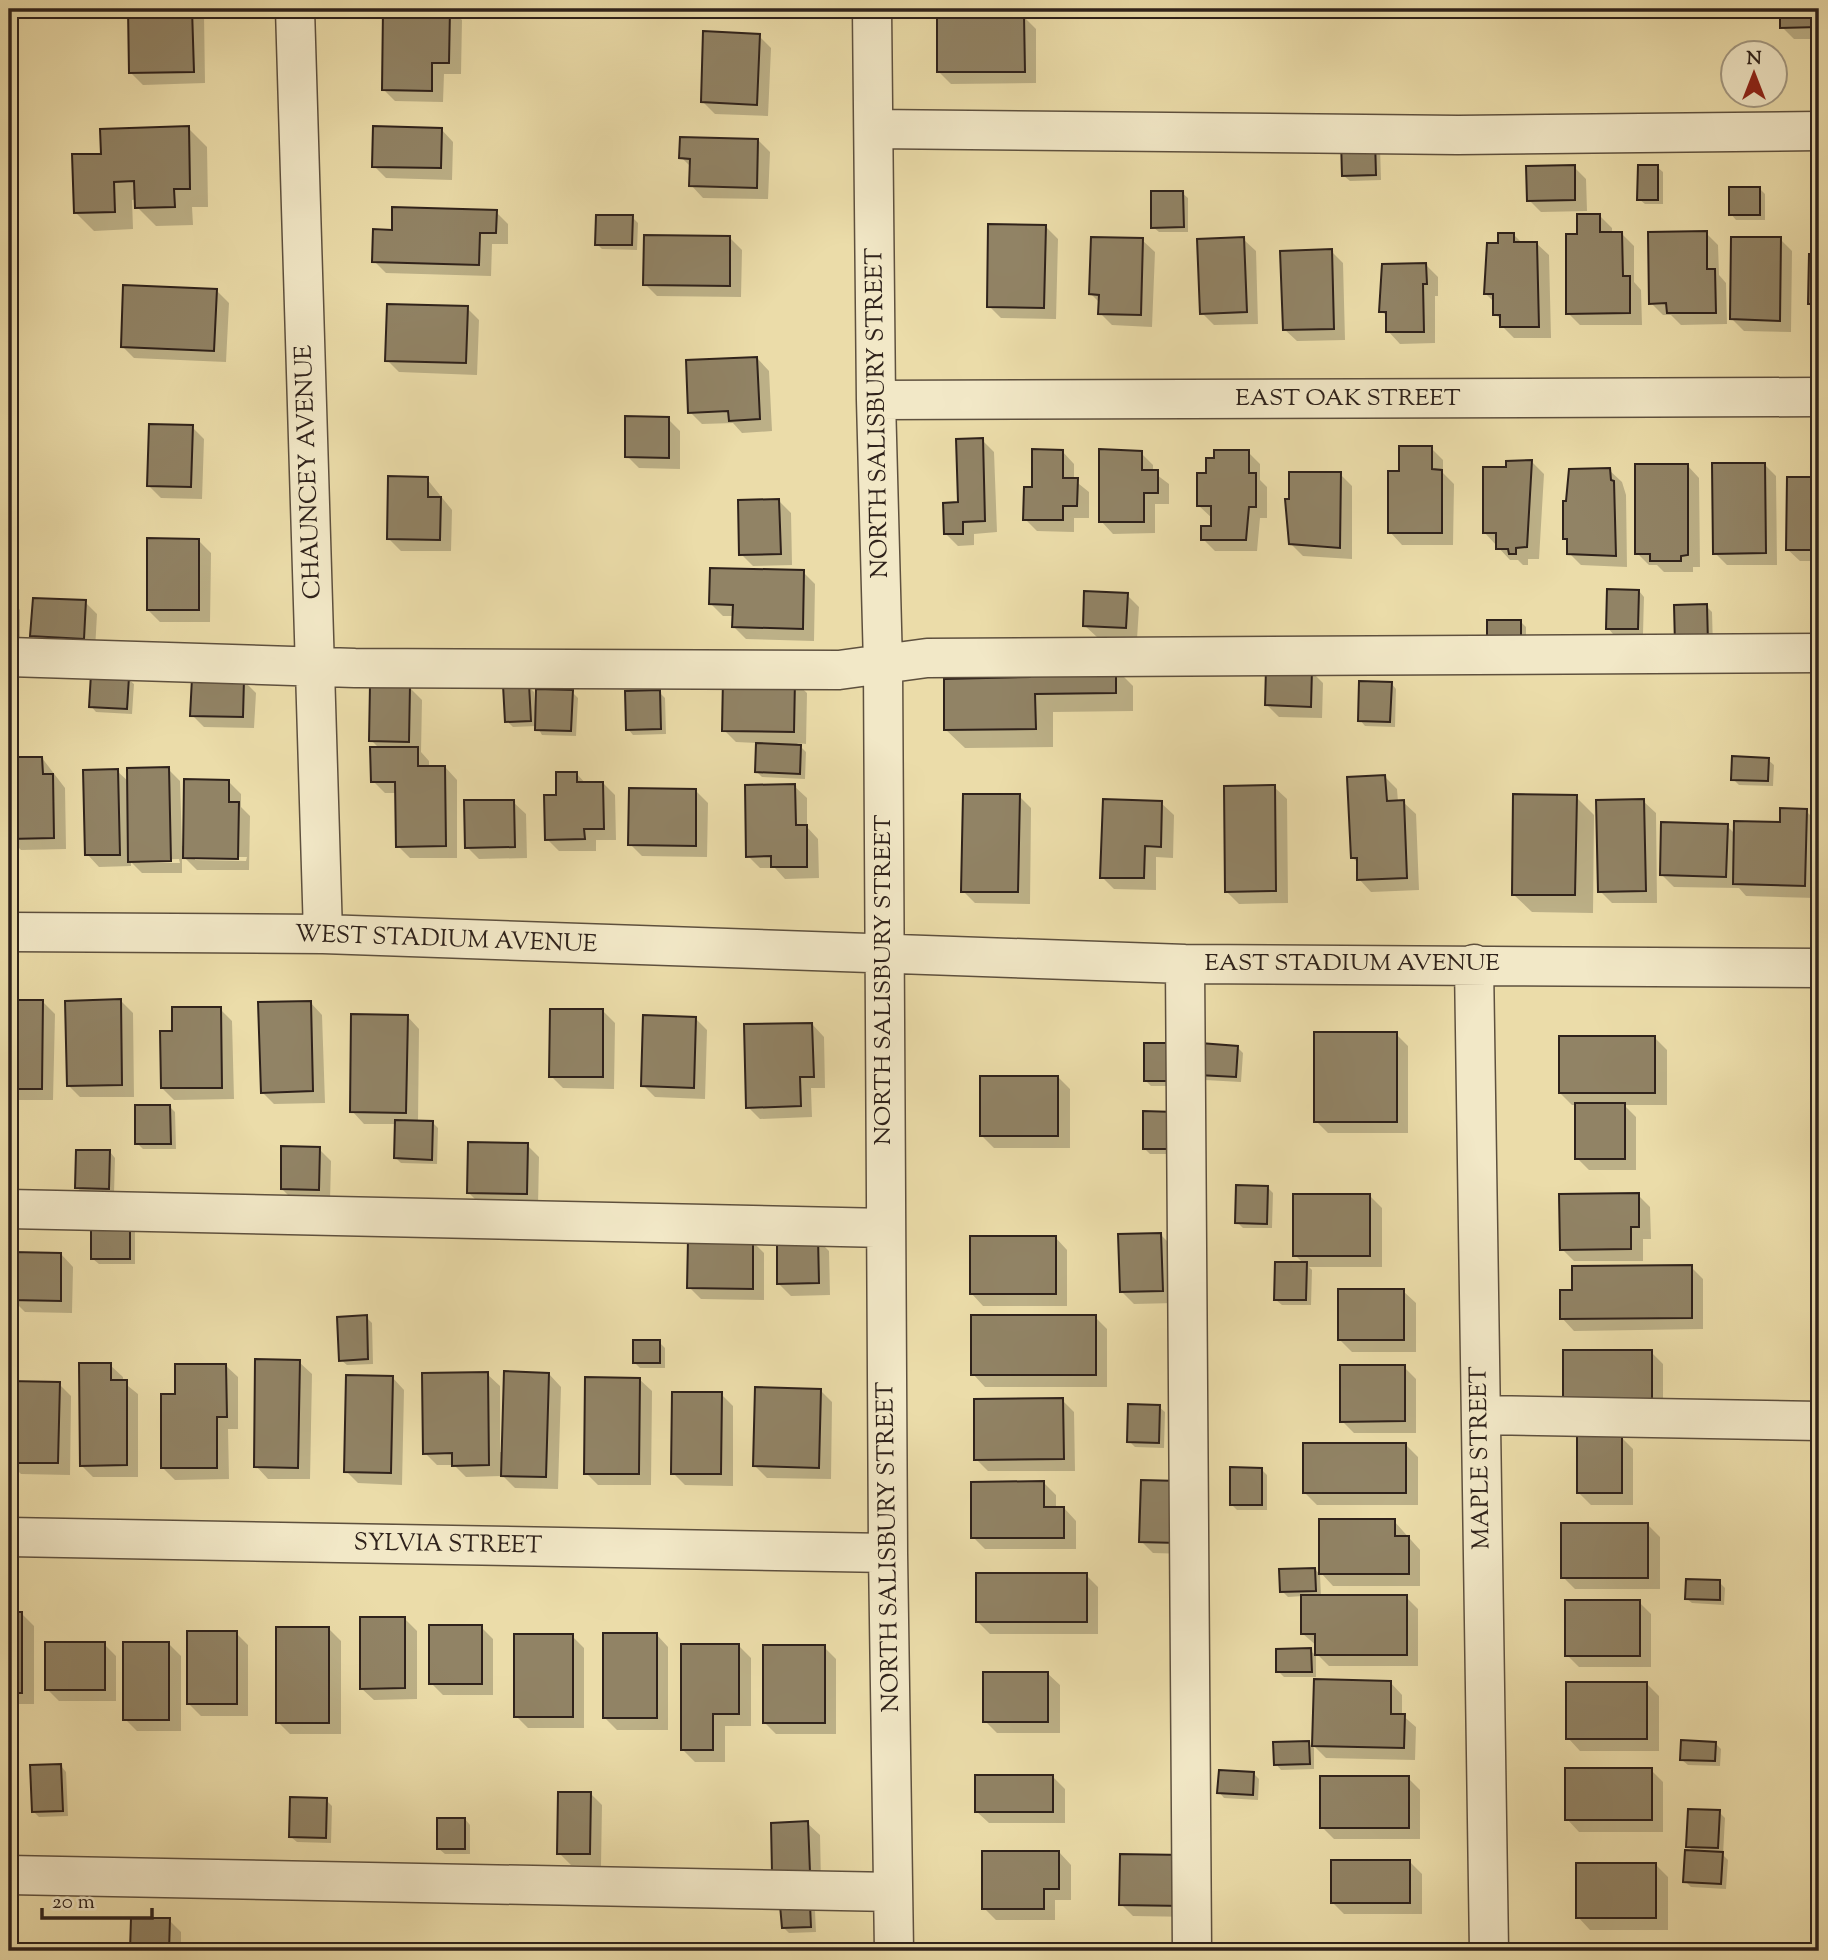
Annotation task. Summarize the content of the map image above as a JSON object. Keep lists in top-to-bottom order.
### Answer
{
  "streets": {
    "street": [
      "EAST OAK STREET",
      "NORTH SALISBURY STREET",
      "CHAUNCEY AVENUE",
      "WEST STADIUM AVENUE",
      "EAST STADIUM AVENUE",
      "MAPLE STREET",
      "SYLVIA STREET"
    ]
  },
  "crossings": [
    ["EAST OAK STREET", "NORTH SALISBURY STREET"],
    ["NORTH SALISBURY STREET", "WEST STADIUM AVENUE"],
    ["NORTH SALISBURY STREET", "EAST STADIUM AVENUE"],
    ["NORTH SALISBURY STREET", "SYLVIA STREET"],
    ["CHAUNCEY AVENUE", "WEST STADIUM AVENUE"],
    ["WEST STADIUM AVENUE", "EAST STADIUM AVENUE"],
    ["EAST STADIUM AVENUE", "MAPLE STREET"]
  ],
  "scale_bar": "20 m",
  "north": "top"
}
